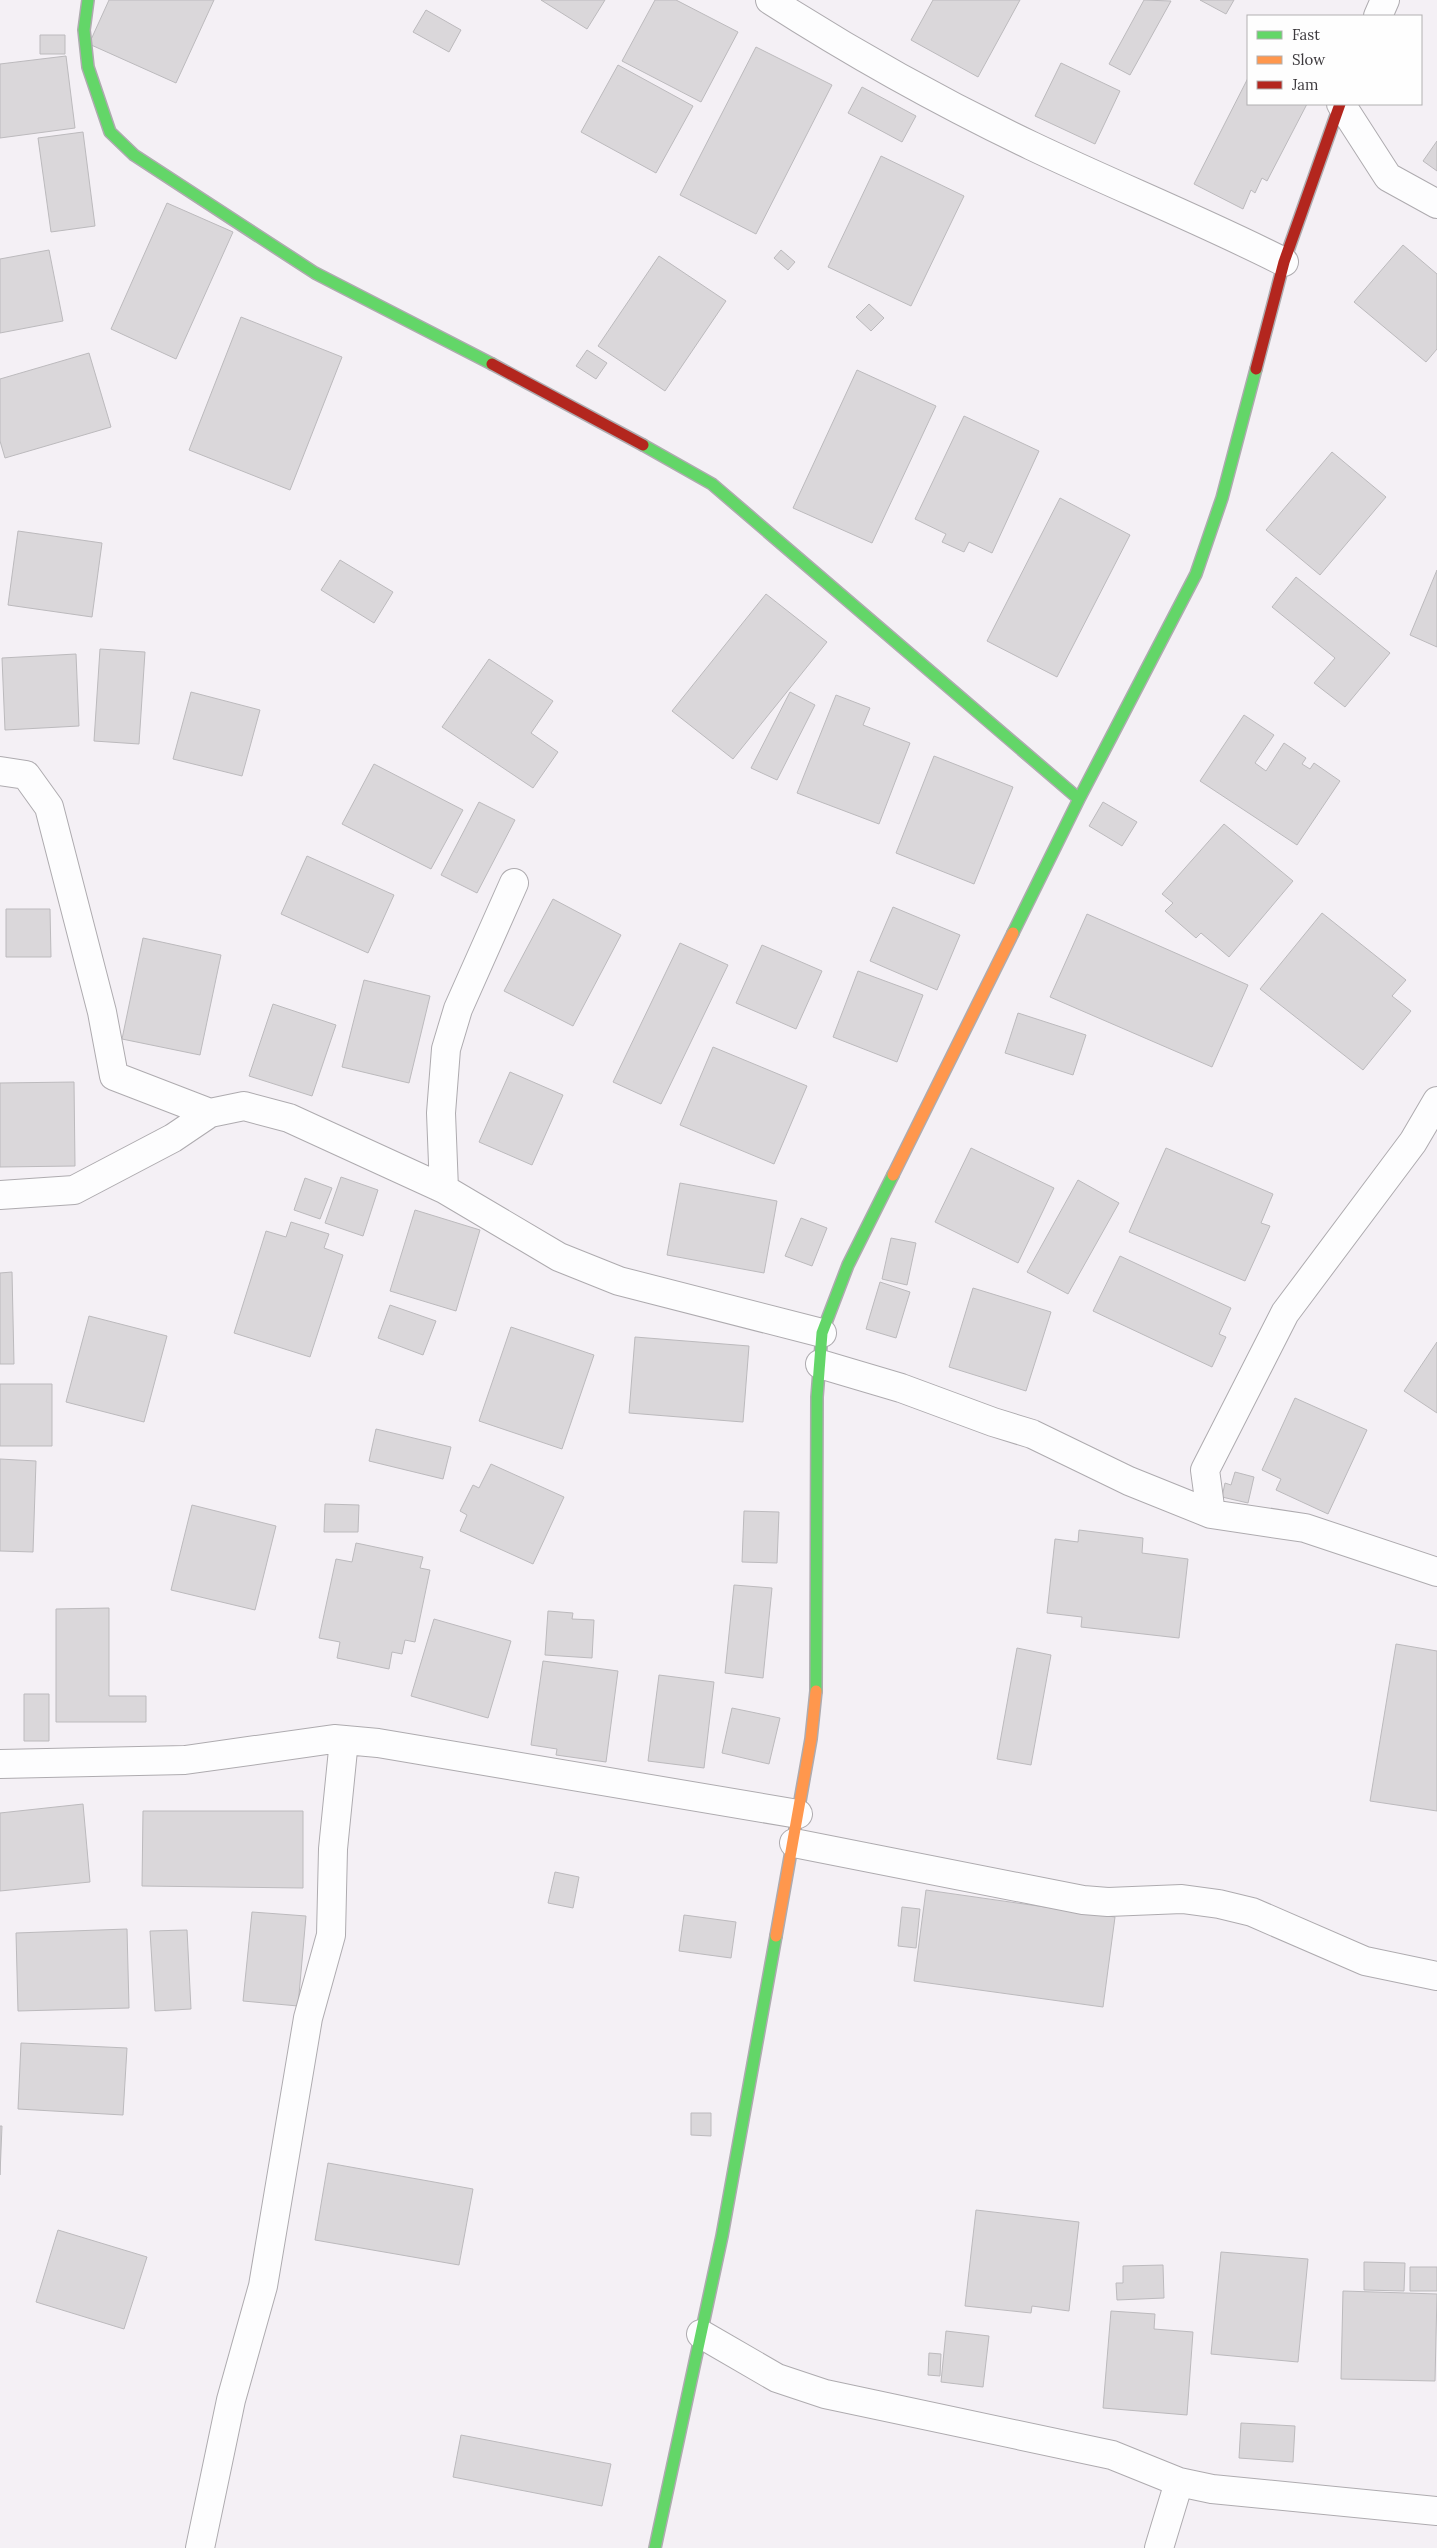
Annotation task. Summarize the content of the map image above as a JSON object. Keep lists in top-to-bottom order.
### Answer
{
  "legend": ["Fast", "Slow", "Jam"]
}
